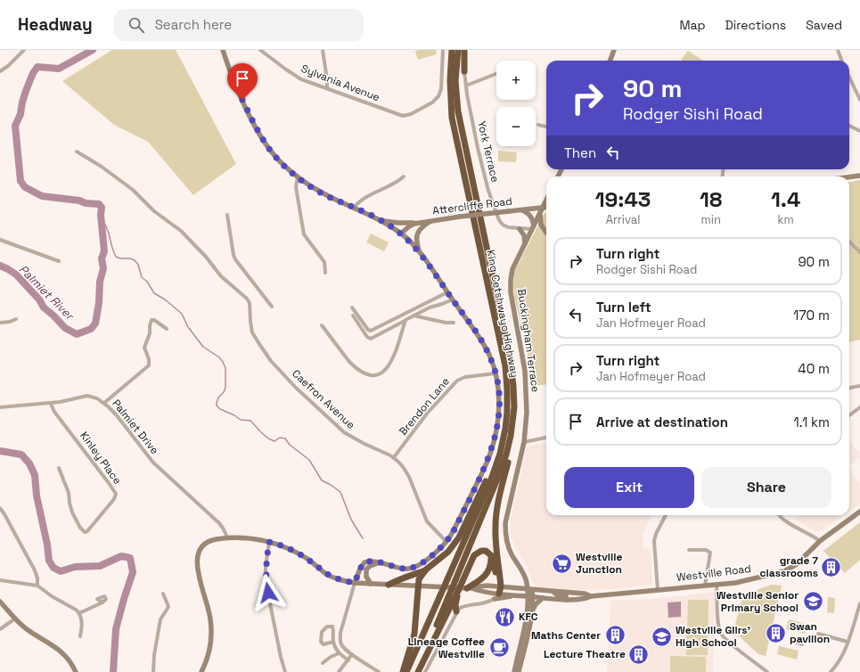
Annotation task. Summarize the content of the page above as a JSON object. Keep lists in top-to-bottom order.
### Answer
{
  "streets": {
    "highway": ["King Cetshwayo Highway"],
    "street": [
      "Sylvania Avenue",
      "York Terrace",
      "Attercliffe Road",
      "Buckingham Terrace",
      "Caefron Avenue",
      "Brendon Lane",
      "Palmiet Drive",
      "Kinley Place",
      "Westville Road"
    ]
  },
  "crossings": [
    ["York Terrace", "Buckingham Terrace"],
    ["Attercliffe Road", "Buckingham Terrace"],
    ["Buckingham Terrace", "Westville Road"],
    ["Caefron Avenue", "Brendon Lane"],
    ["Palmiet Drive", "Kinley Place"],
    ["Palmiet Drive", "Westville Road"]
  ],
  "water": ["Palmiet River"],
  "places": {
    "supermarket": ["Westville Junction"],
    "building": [
      "grade 7 classrooms",
      "Swan pavilion",
      "Maths Center",
      "Lecture Theatre"
    ],
    "school or university": ["Westville Senior Primary School", "Westville Gilrs' High School"],
    "restaurant": ["KFC"],
    "cafe": ["Lineage Coffee Westville"]
  },
  "page": {
    "header": "Headway",
    "search": "Search here",
    "nav": ["Map", "Directions", "Saved"],
    "map_buttons": ["+", "−"],
    "turn": ["90 m", "Rodger Sishi Road"],
    "then": "Then",
    "eta": [
      "19:43",
      "Arrival",
      "18",
      "min",
      "1.4",
      "km"
    ],
    "list": [
      {
        "name": "Turn right",
        "note": "Rodger Sishi Road",
        "value": "90 m"
      },
      {
        "name": "Turn left",
        "note": "Jan Hofmeyer Road",
        "value": "170 m"
      },
      {
        "name": "Turn right",
        "note": "Jan Hofmeyer Road",
        "value": "40 m"
      },
      {
        "name": "Arrive at destination",
        "value": "1.1 km"
      }
    ],
    "buttons": ["Exit", "Share"]
  }
}
